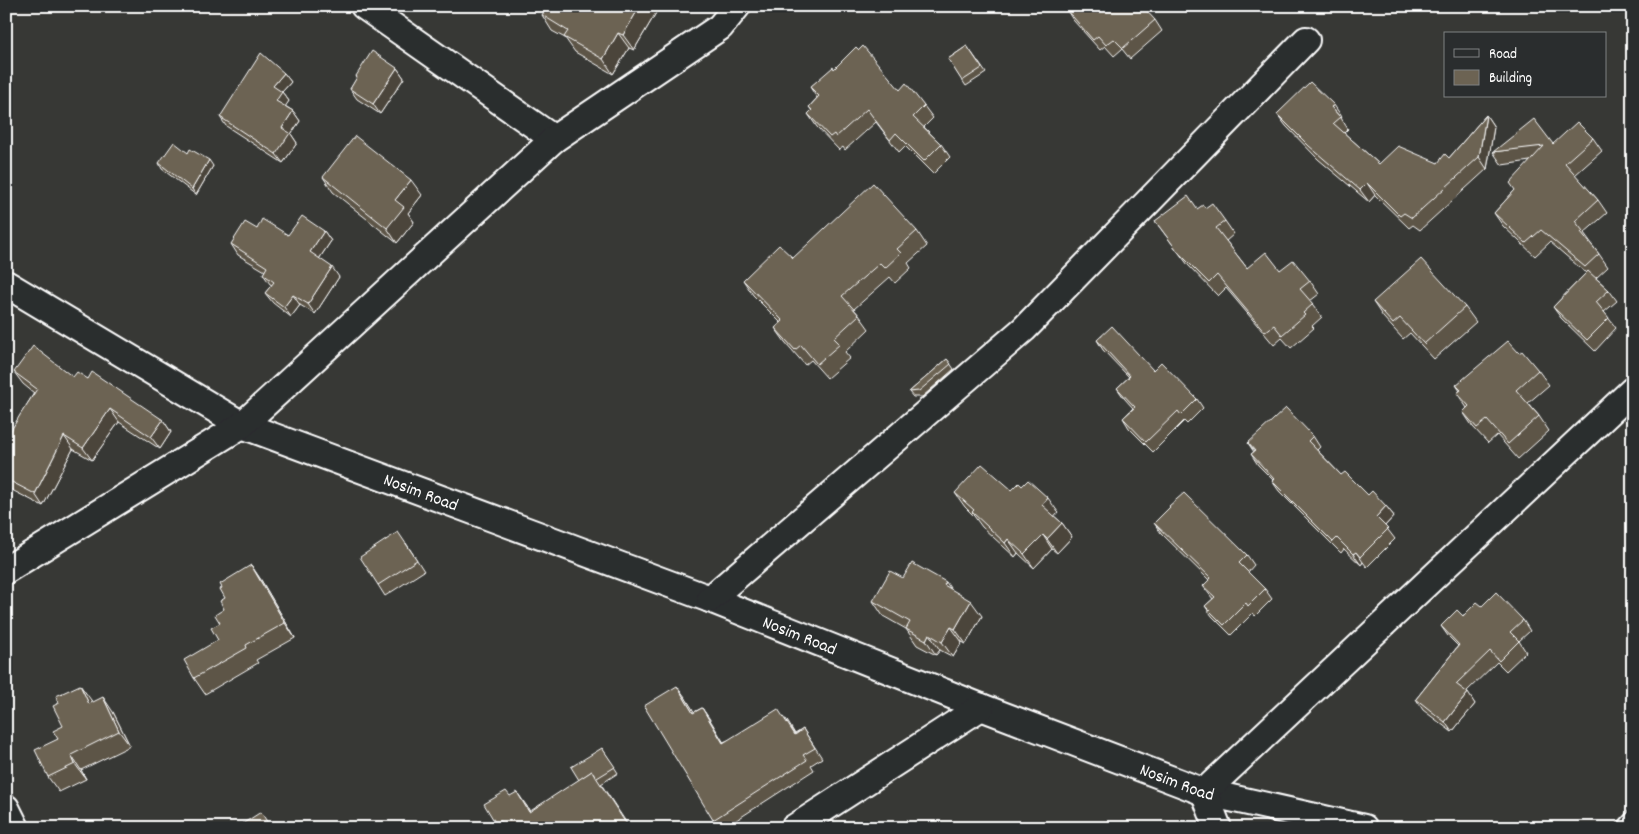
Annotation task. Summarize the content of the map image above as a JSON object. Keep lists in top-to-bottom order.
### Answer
{
  "streets": {
    "street": ["Nosim Road"]
  },
  "legend": ["Road", "Building"]
}
